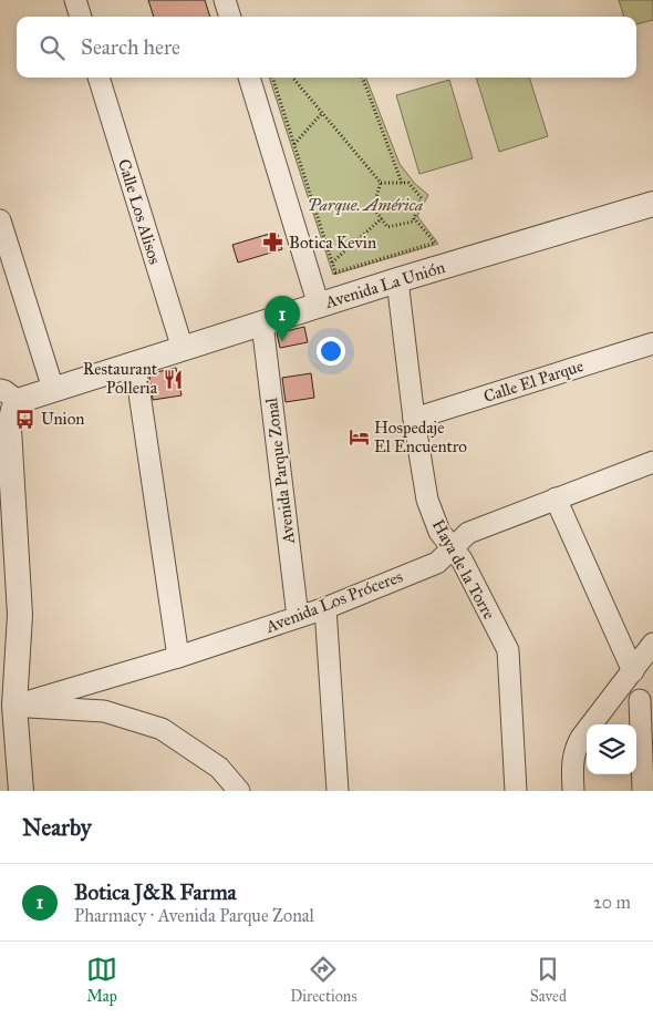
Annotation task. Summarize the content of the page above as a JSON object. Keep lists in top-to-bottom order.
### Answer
{
  "streets": {
    "street": [
      "Calle Los Alisos",
      "Avenida La Unión",
      "Calle El Parque",
      "Avenida Parque Zonal",
      "Haya de la Torre",
      "Avenida Los Próceres"
    ]
  },
  "crossings": [
    ["Calle Los Alisos", "Avenida La Unión"],
    ["Avenida La Unión", "Avenida Parque Zonal"],
    ["Avenida La Unión", "Haya de la Torre"],
    ["Calle El Parque", "Haya de la Torre"],
    ["Avenida Parque Zonal", "Avenida Los Próceres"],
    ["Haya de la Torre", "Avenida Los Próceres"]
  ],
  "parks": ["Parque. América"],
  "places": {
    "pharmacy": ["Botica Kevin"],
    "restaurant": ["Restaurant Polleria"],
    "bus stop": ["Union"],
    "hotel": ["Hospedaje El Encuentro"]
  },
  "page": {
    "search": "Search here",
    "pins": "1",
    "heading": "Nearby",
    "list": [
      {
        "mark": "1",
        "name": "Botica J&R Farma",
        "note": "Pharmacy · Avenida Parque Zonal",
        "value": "20 m"
      }
    ],
    "nav": ["Map", "Directions", "Saved"]
  }
}
